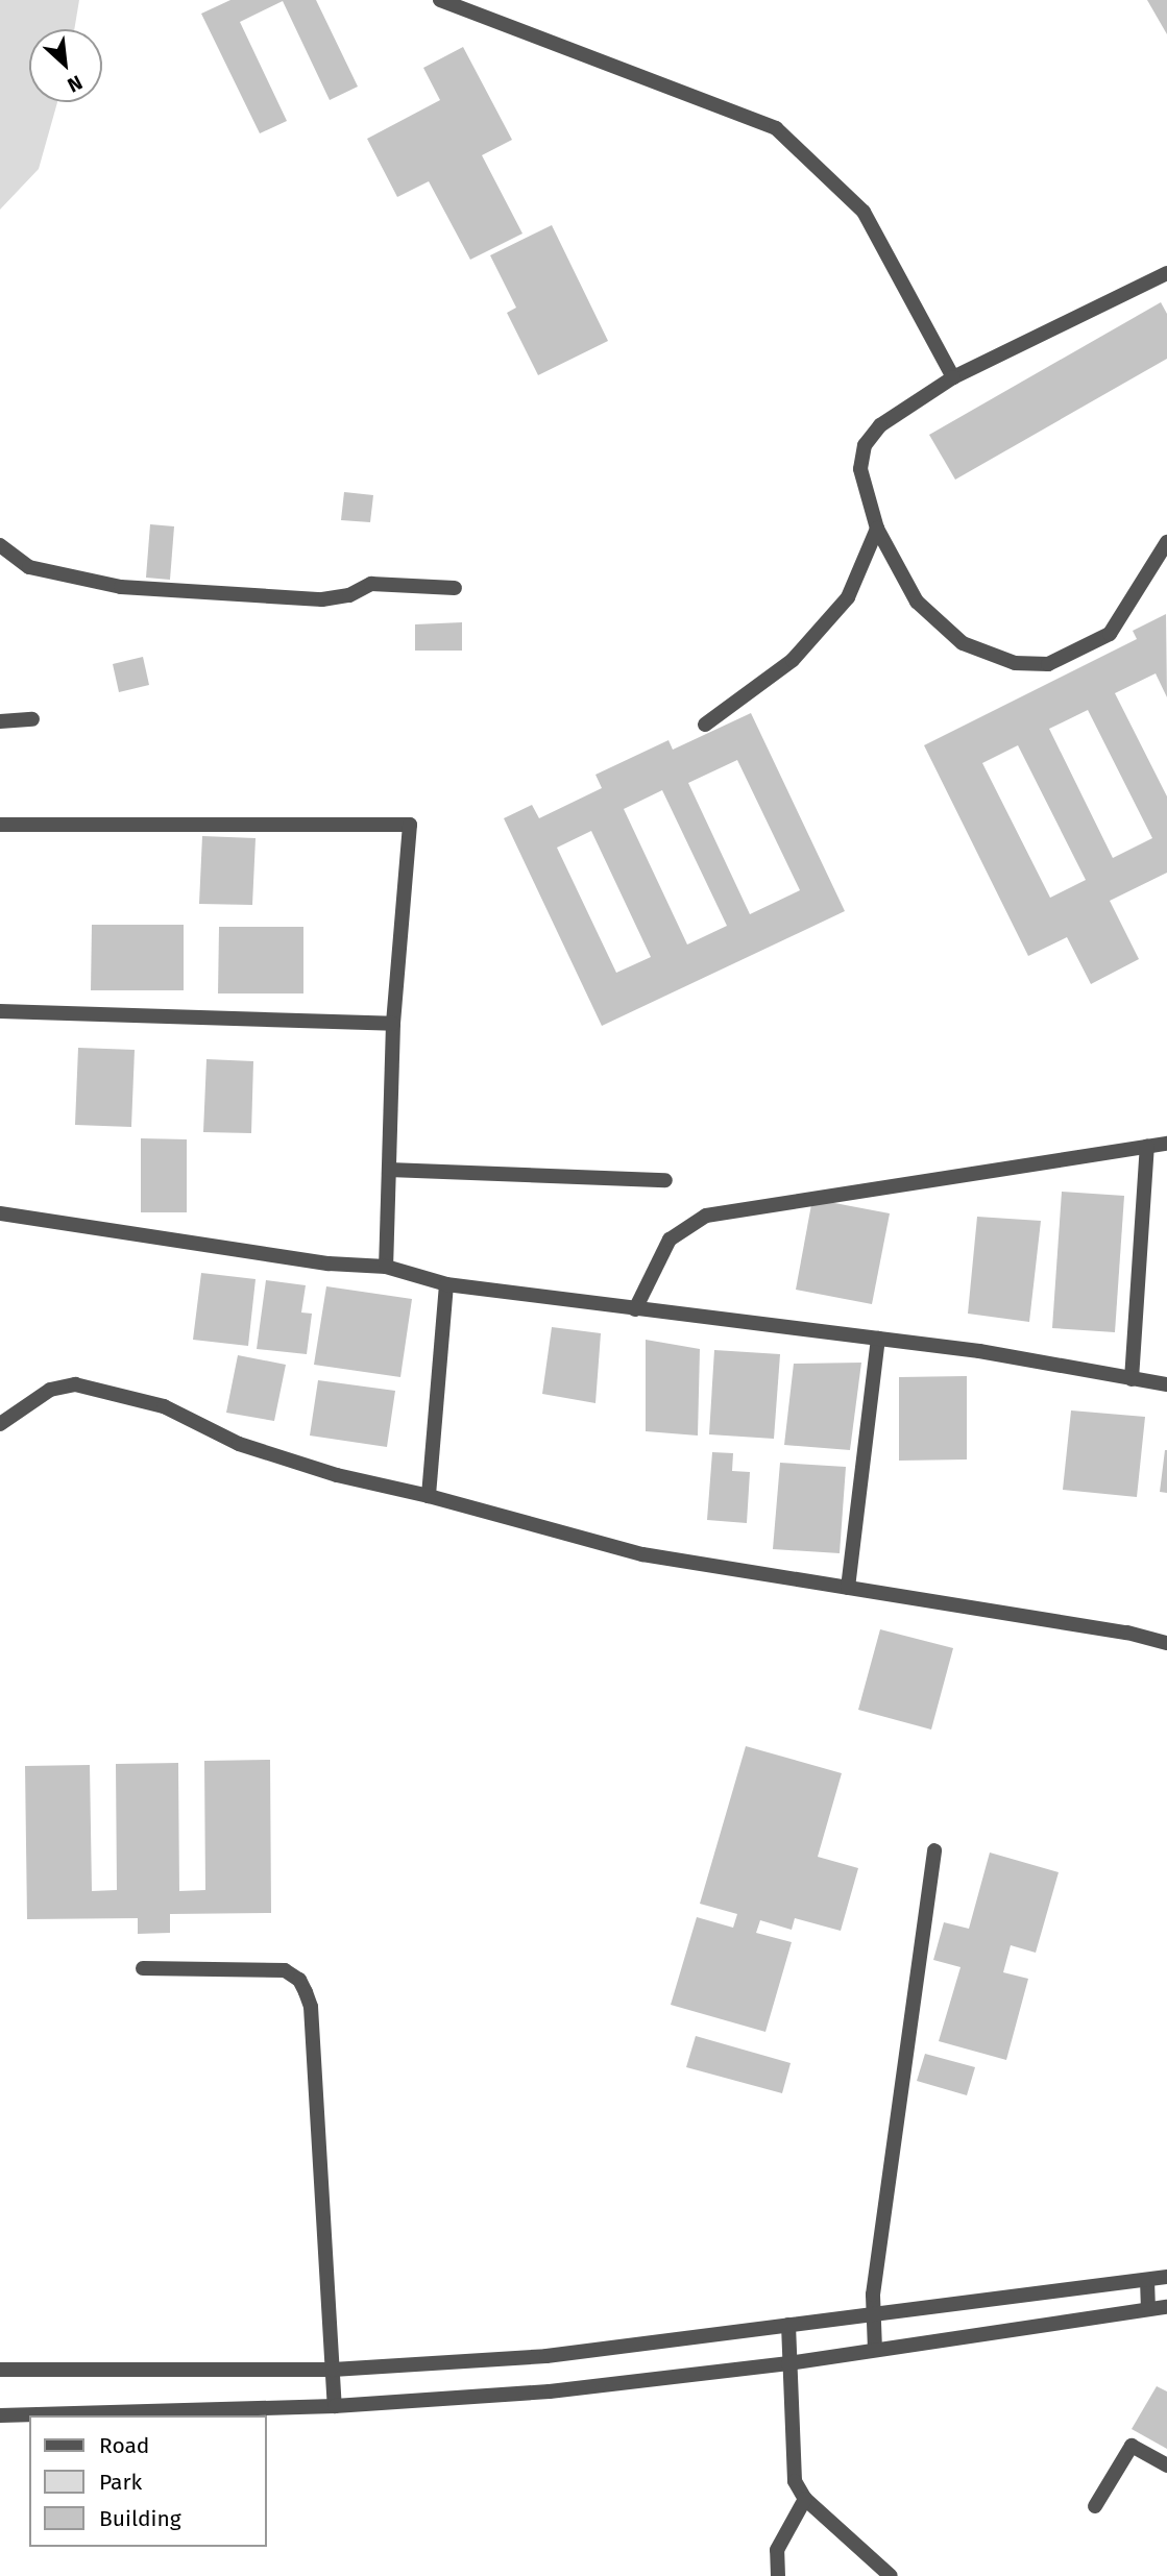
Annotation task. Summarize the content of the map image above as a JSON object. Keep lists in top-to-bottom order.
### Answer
{
  "legend": ["Road", "Park", "Building"],
  "north": "bottom right"
}
